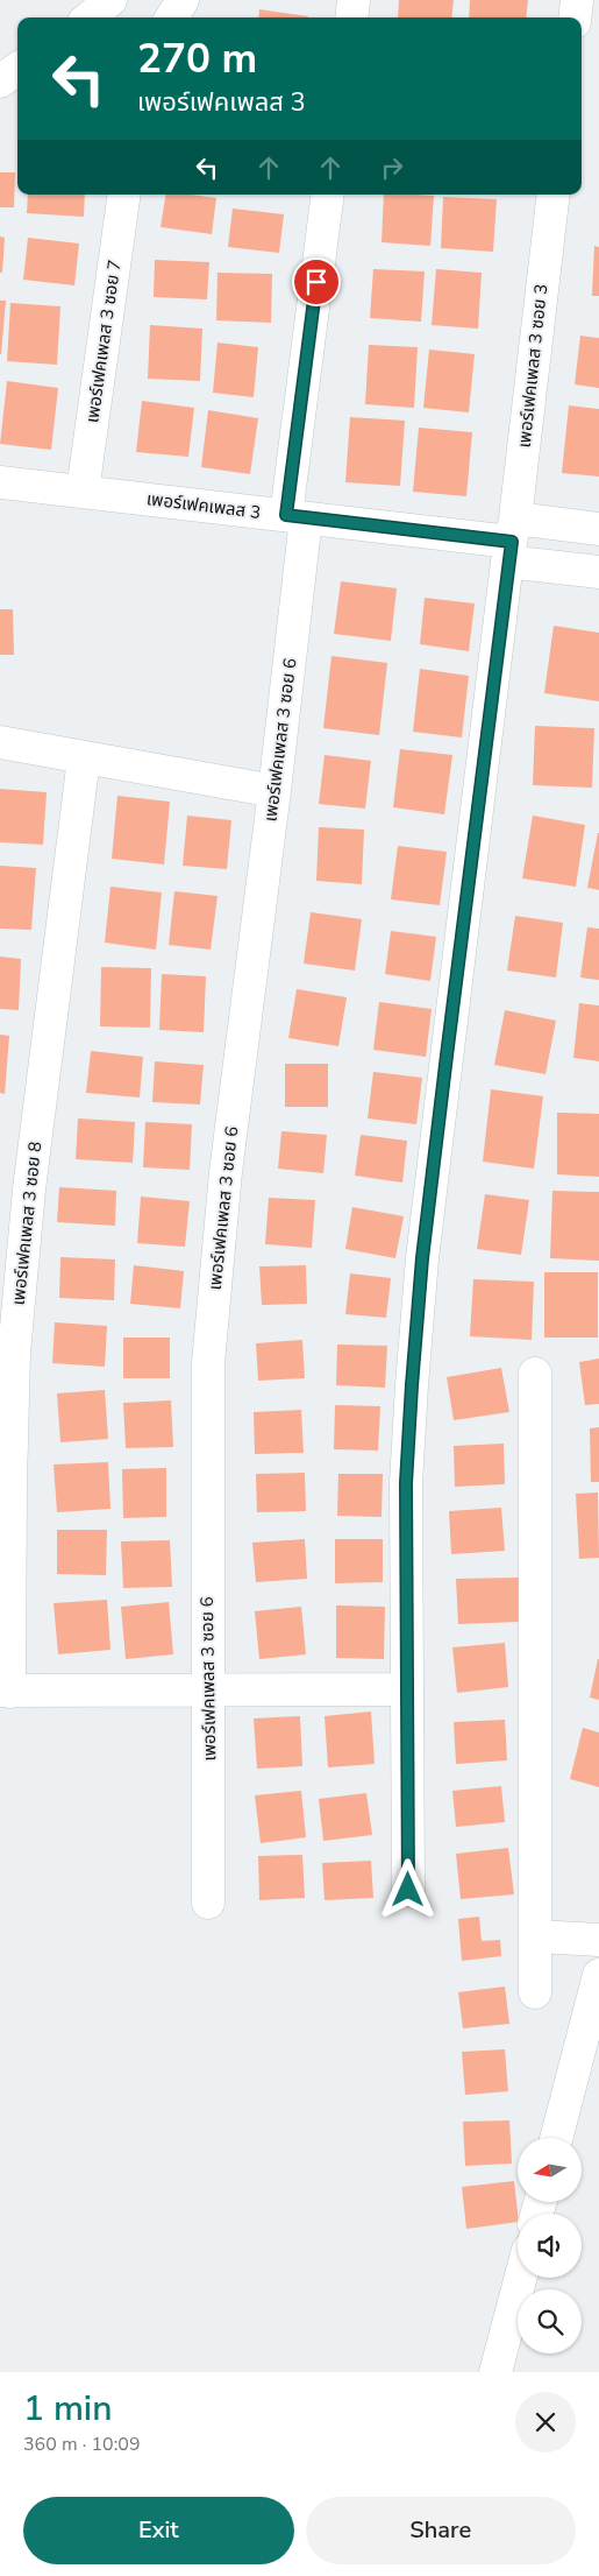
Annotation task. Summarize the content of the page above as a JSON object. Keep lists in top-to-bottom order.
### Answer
{
  "streets": {
    "street": [
      "เพอร์เฟคเพลส 3 ซอย 7",
      "เพอร์เฟคเพลส 3 ซอย 3",
      "เพอร์เฟคเพลส 3",
      "เพอร์เฟคเพลส 3 ซอย 6",
      "เพอร์เฟคเพลส 3 ซอย 8"
    ]
  },
  "crossings": [
    ["เพอร์เฟคเพลส 3 ซอย 7", "เพอร์เฟคเพลส 3"],
    ["เพอร์เฟคเพลส 3 ซอย 3", "เพอร์เฟคเพลส 3"],
    ["เพอร์เฟคเพลส 3", "เพอร์เฟคเพลส 3 ซอย 6"]
  ],
  "north": "left",
  "page": {
    "turn": ["270 m", "เพอร์เฟคเพลส 3"],
    "heading": ["1 min", "360 m · 10:09"],
    "buttons": ["Exit", "Share"]
  }
}
